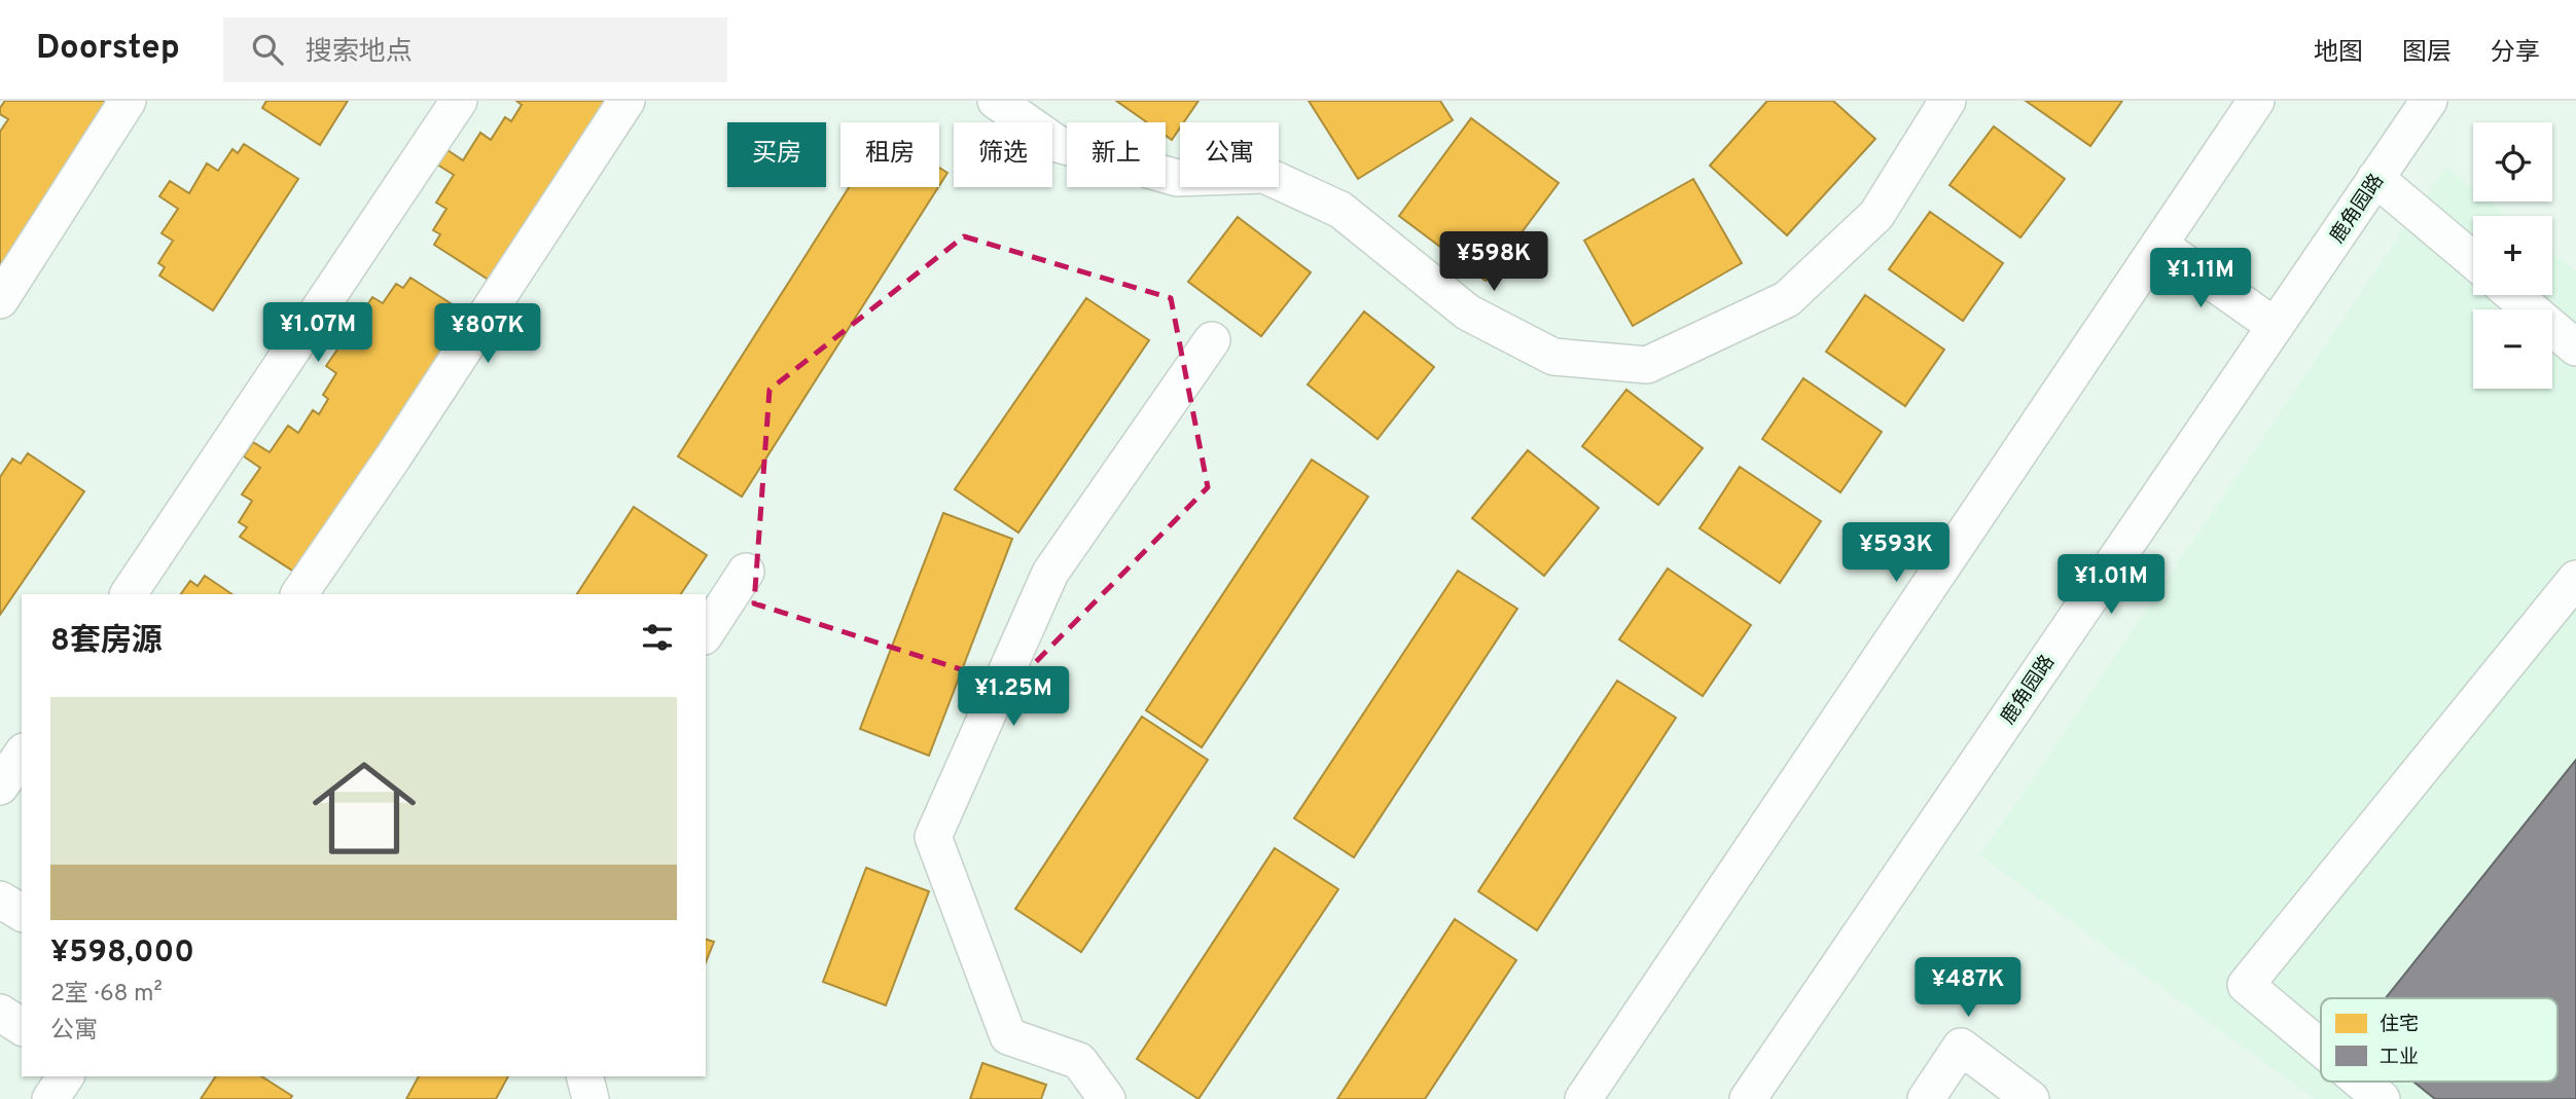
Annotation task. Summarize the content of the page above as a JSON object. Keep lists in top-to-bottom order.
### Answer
{
  "streets": {
    "street": ["鹿角园路"]
  },
  "legend": ["住宅", "工业"],
  "page": {
    "header": "Doorstep",
    "search": "搜索地点",
    "nav": ["地图", "图层", "分享"],
    "map_buttons": ["+", "−"],
    "chip": [
      "买房",
      "租房",
      "筛选",
      "新上",
      "公寓"
    ],
    "price": [
      "¥598K",
      "¥1.11M",
      "¥1.07M",
      "¥807K",
      "¥593K",
      "¥1.01M",
      "¥1.25M",
      "¥487K"
    ],
    "heading": "8套房源",
    "list": [
      {
        "name": "¥598,000",
        "note": "2室 · 68 m² · 公寓"
      }
    ]
  }
}
